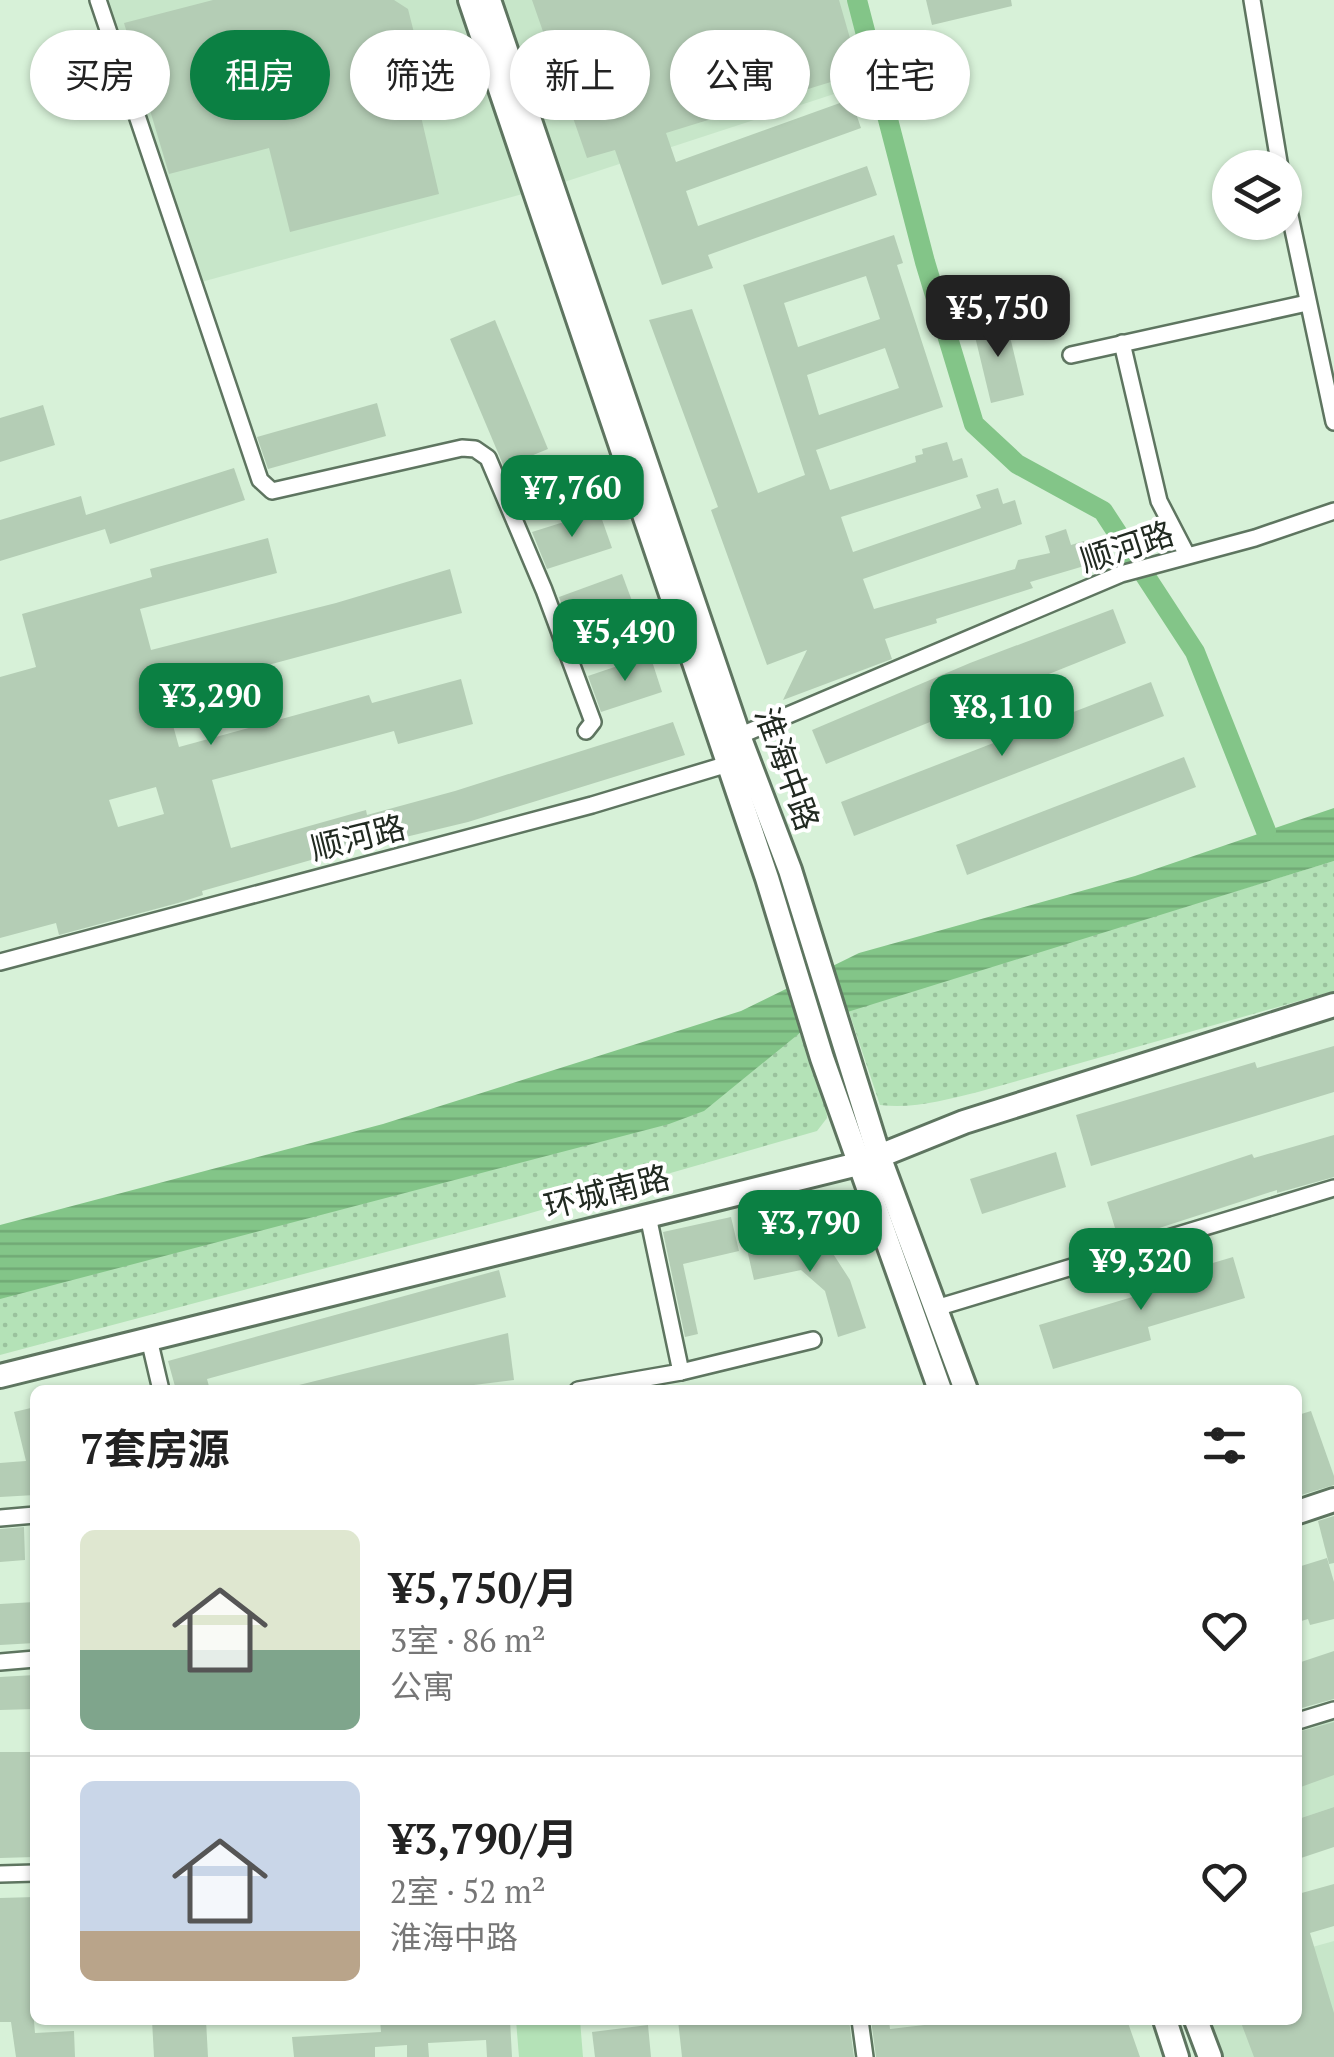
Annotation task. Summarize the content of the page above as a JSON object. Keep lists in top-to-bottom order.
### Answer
{
  "streets": {
    "main road": ["淮海中路", "环城南路"],
    "street": ["顺河路"]
  },
  "crossings": [
    ["顺河路", "淮海中路"],
    ["淮海中路", "环城南路"]
  ],
  "page": {
    "chip": [
      "买房",
      "租房",
      "筛选",
      "新上",
      "公寓",
      "住宅"
    ],
    "price": [
      "¥5,750",
      "¥7,760",
      "¥5,490",
      "¥3,290",
      "¥8,110",
      "¥3,790",
      "¥9,320"
    ],
    "heading": "7套房源",
    "list": [
      {
        "name": "¥5,750/月",
        "note": "3室 · 86 m² · 公寓"
      },
      {
        "name": "¥3,790/月",
        "note": "2室 · 52 m² · 淮海中路"
      }
    ]
  }
}
